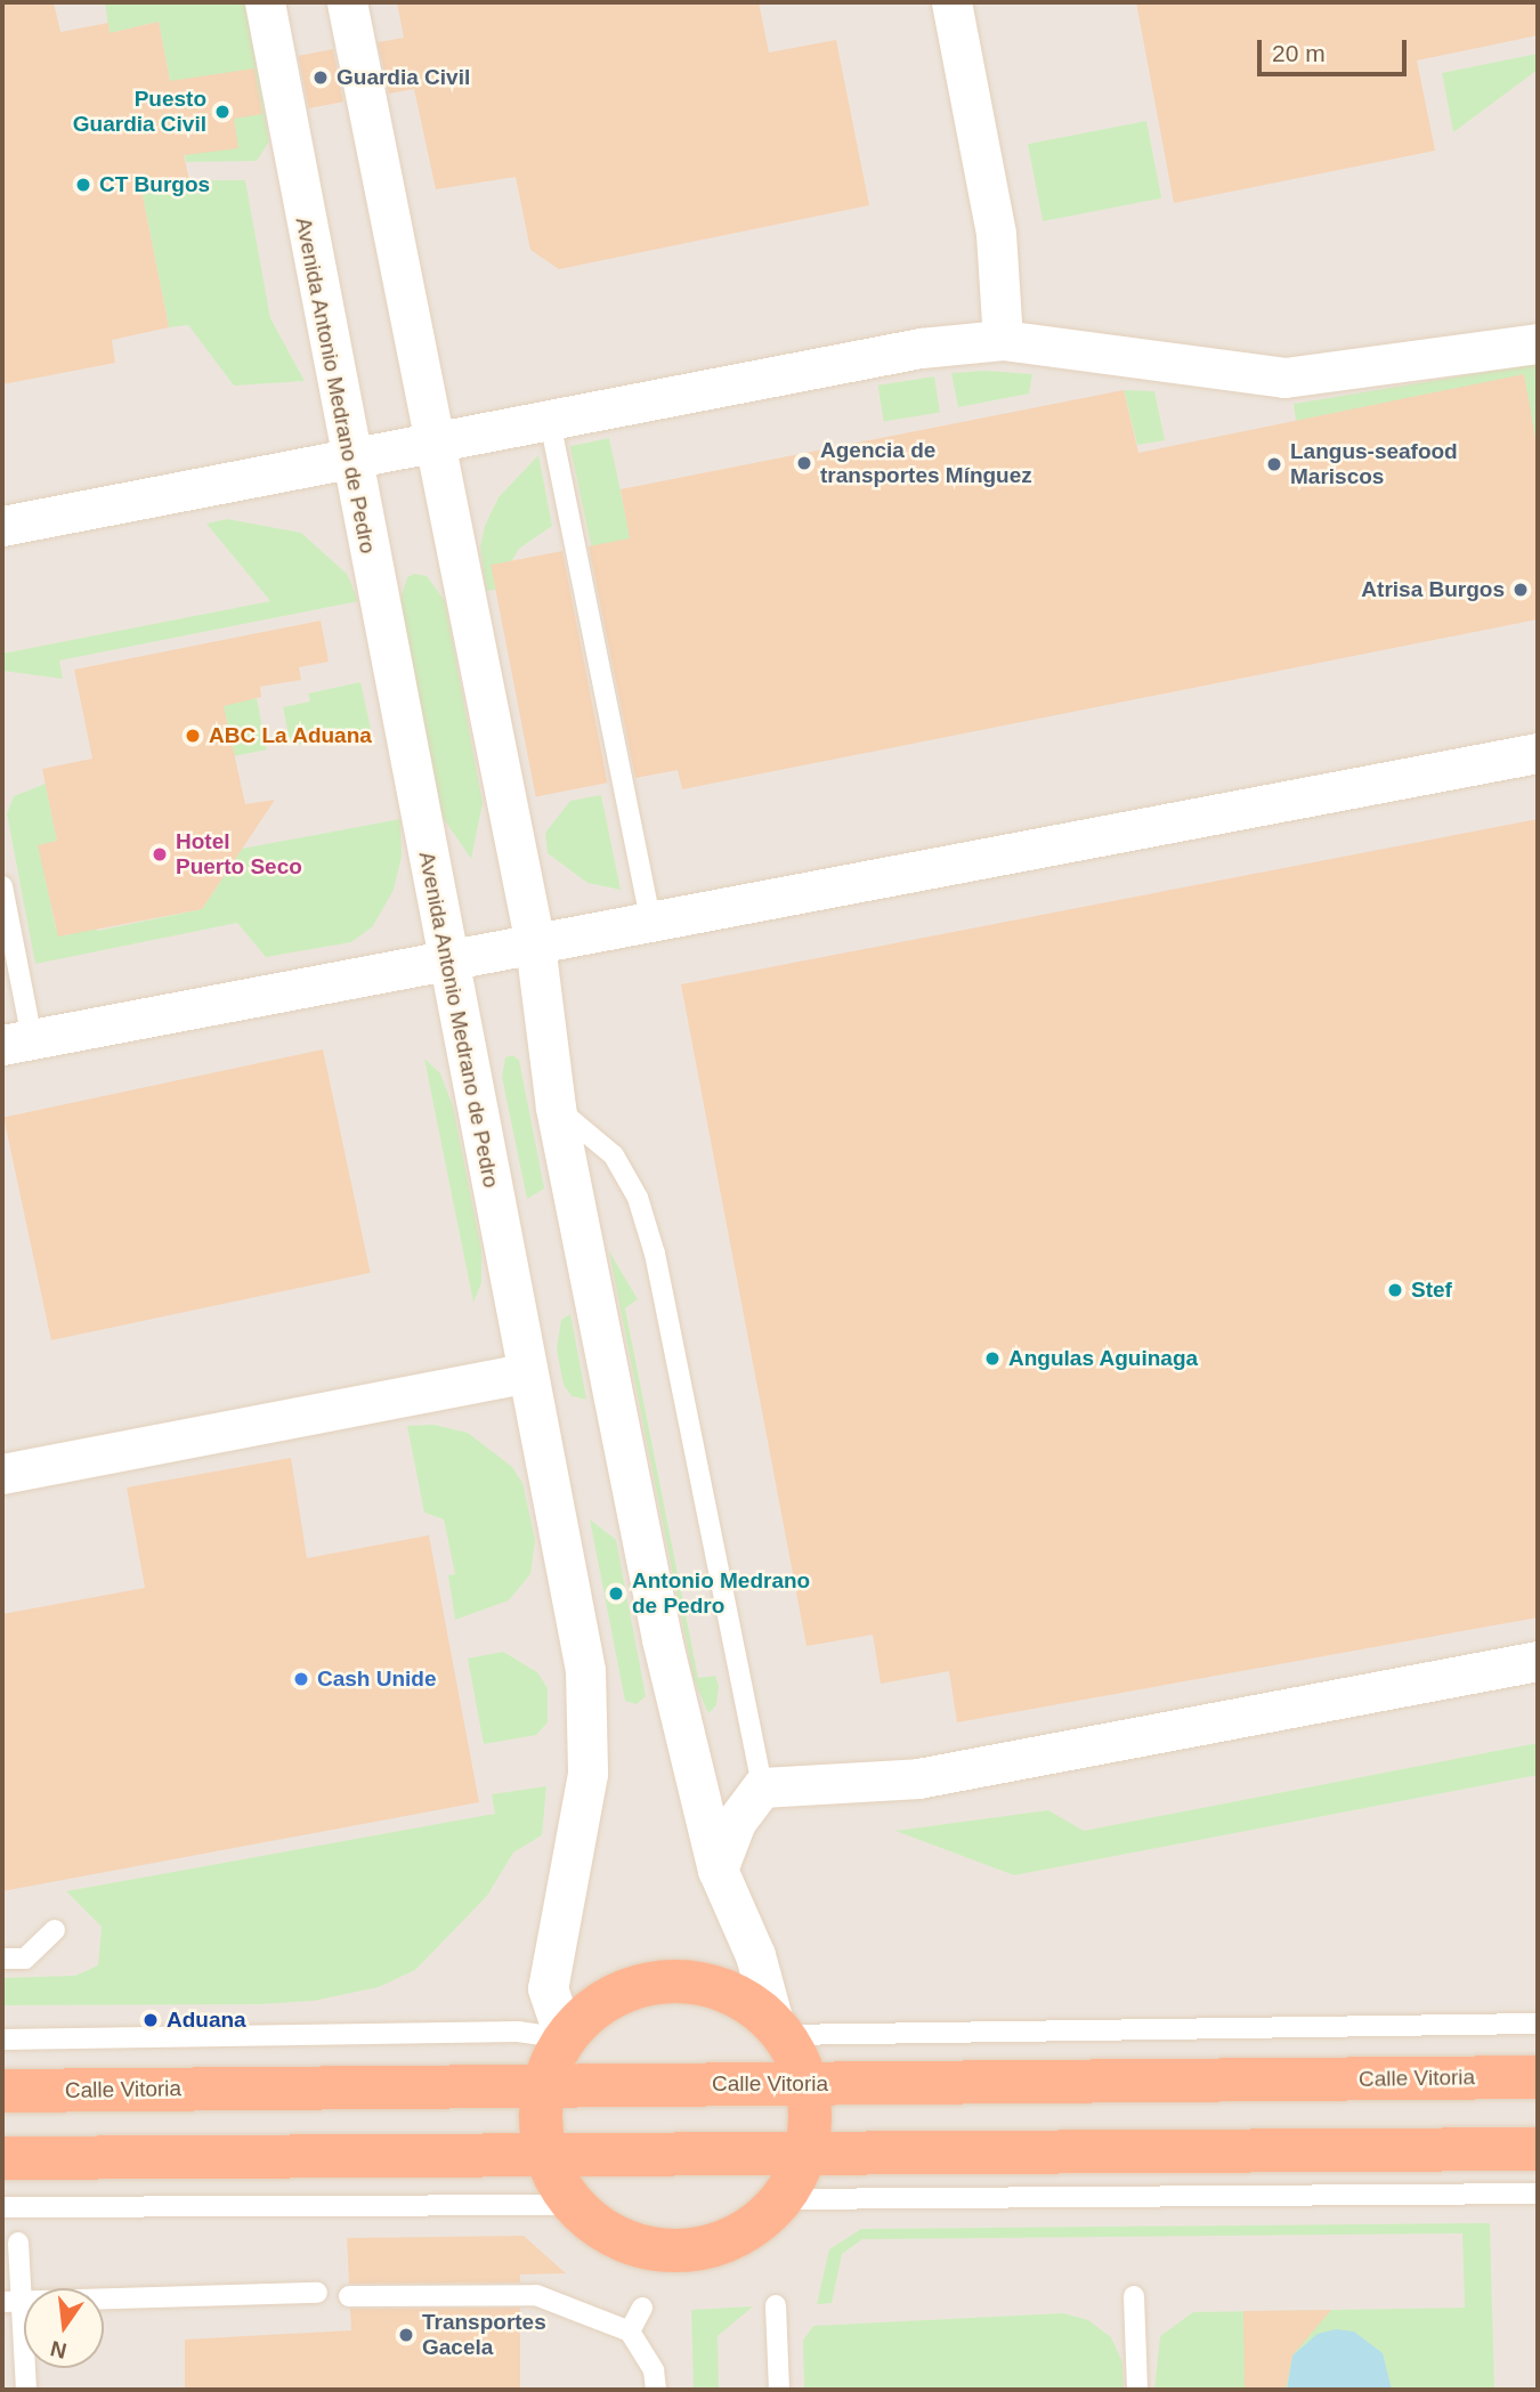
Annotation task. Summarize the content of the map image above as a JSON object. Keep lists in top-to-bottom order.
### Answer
{
  "streets": {
    "highway": ["Calle Vitoria"],
    "street": ["Avenida Antonio Medrano de Pedro"]
  },
  "places": [
    "Guardia Civil",
    "Puesto Guardia Civil",
    "CT Burgos",
    "Agencia de transportes Mínguez",
    "Langus-seafood Mariscos",
    "Atrisa Burgos",
    "ABC La Aduana",
    "Hotel Puerto Seco",
    "Stef",
    "Angulas Aguinaga",
    "Antonio Medrano de Pedro",
    "Cash Unide",
    "Aduana",
    "Transportes Gacela"
  ],
  "scale_bar": "20 m",
  "north": "bottom"
}
